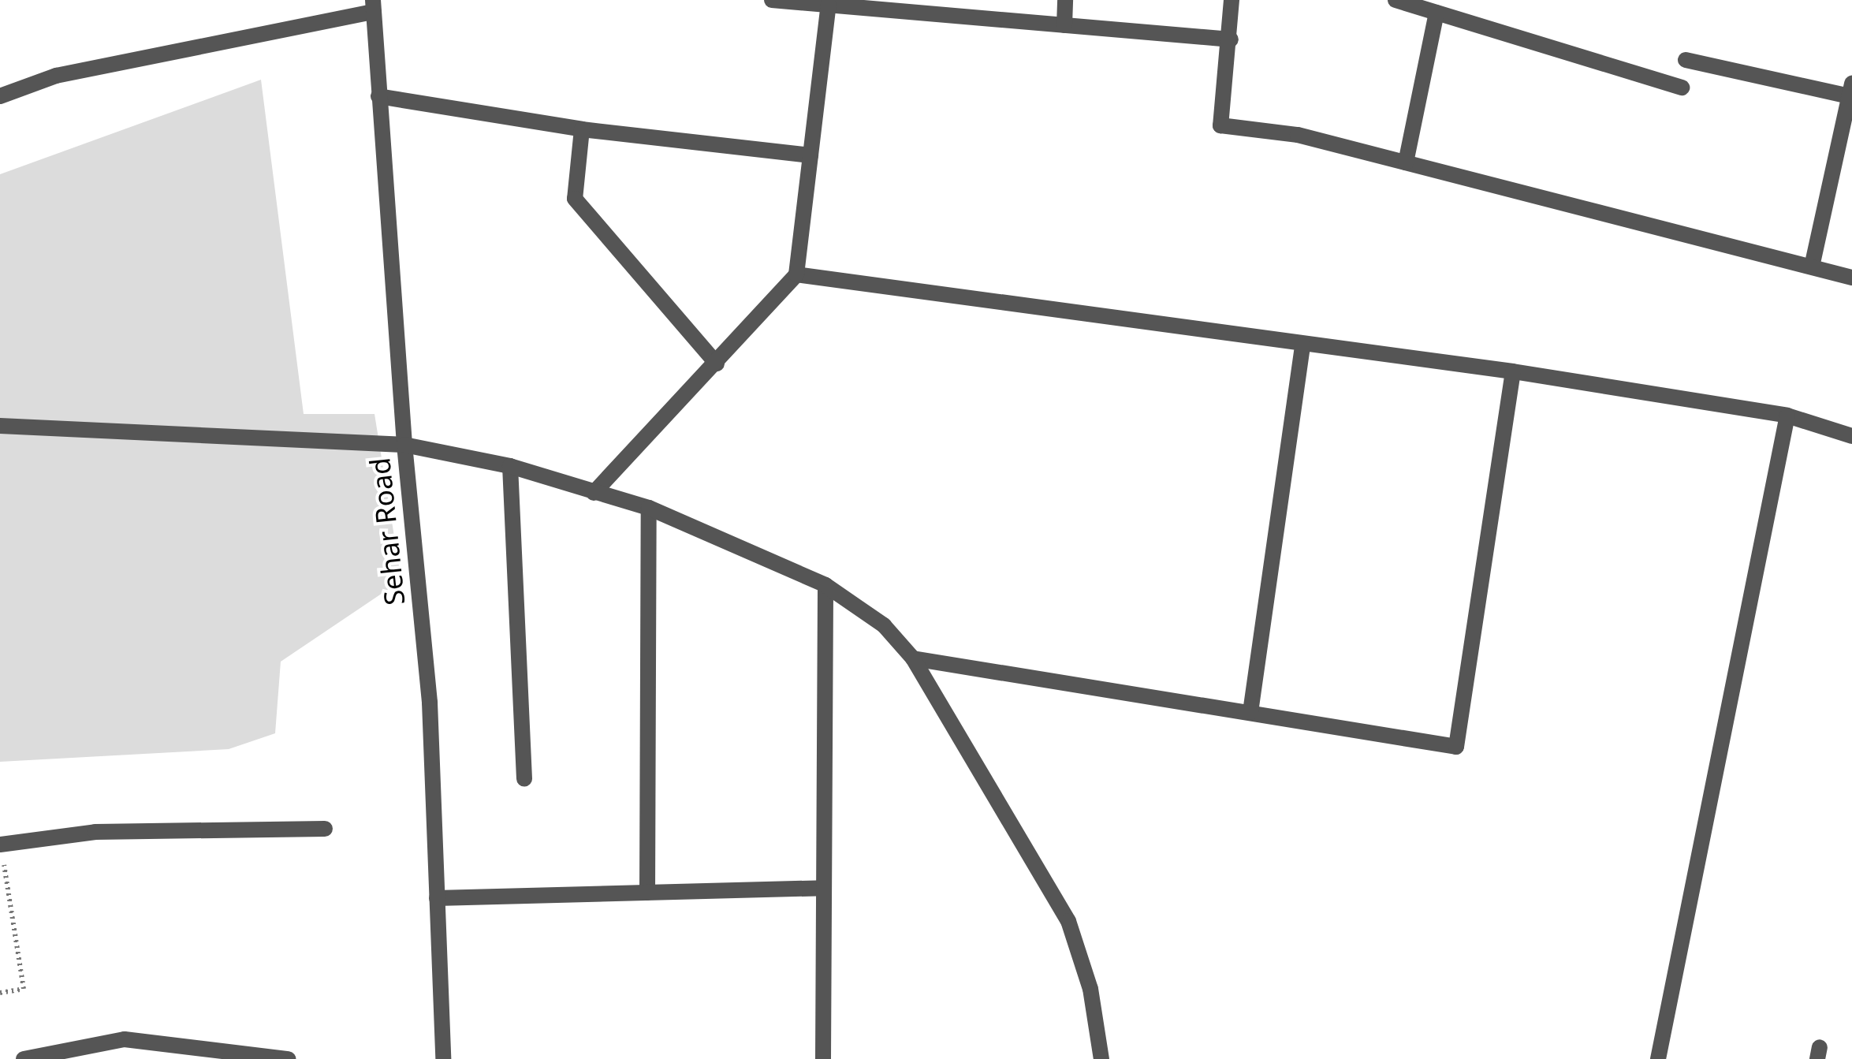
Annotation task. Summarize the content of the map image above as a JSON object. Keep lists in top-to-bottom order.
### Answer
{
  "streets": {
    "street": ["Sehar Road"]
  }
}
